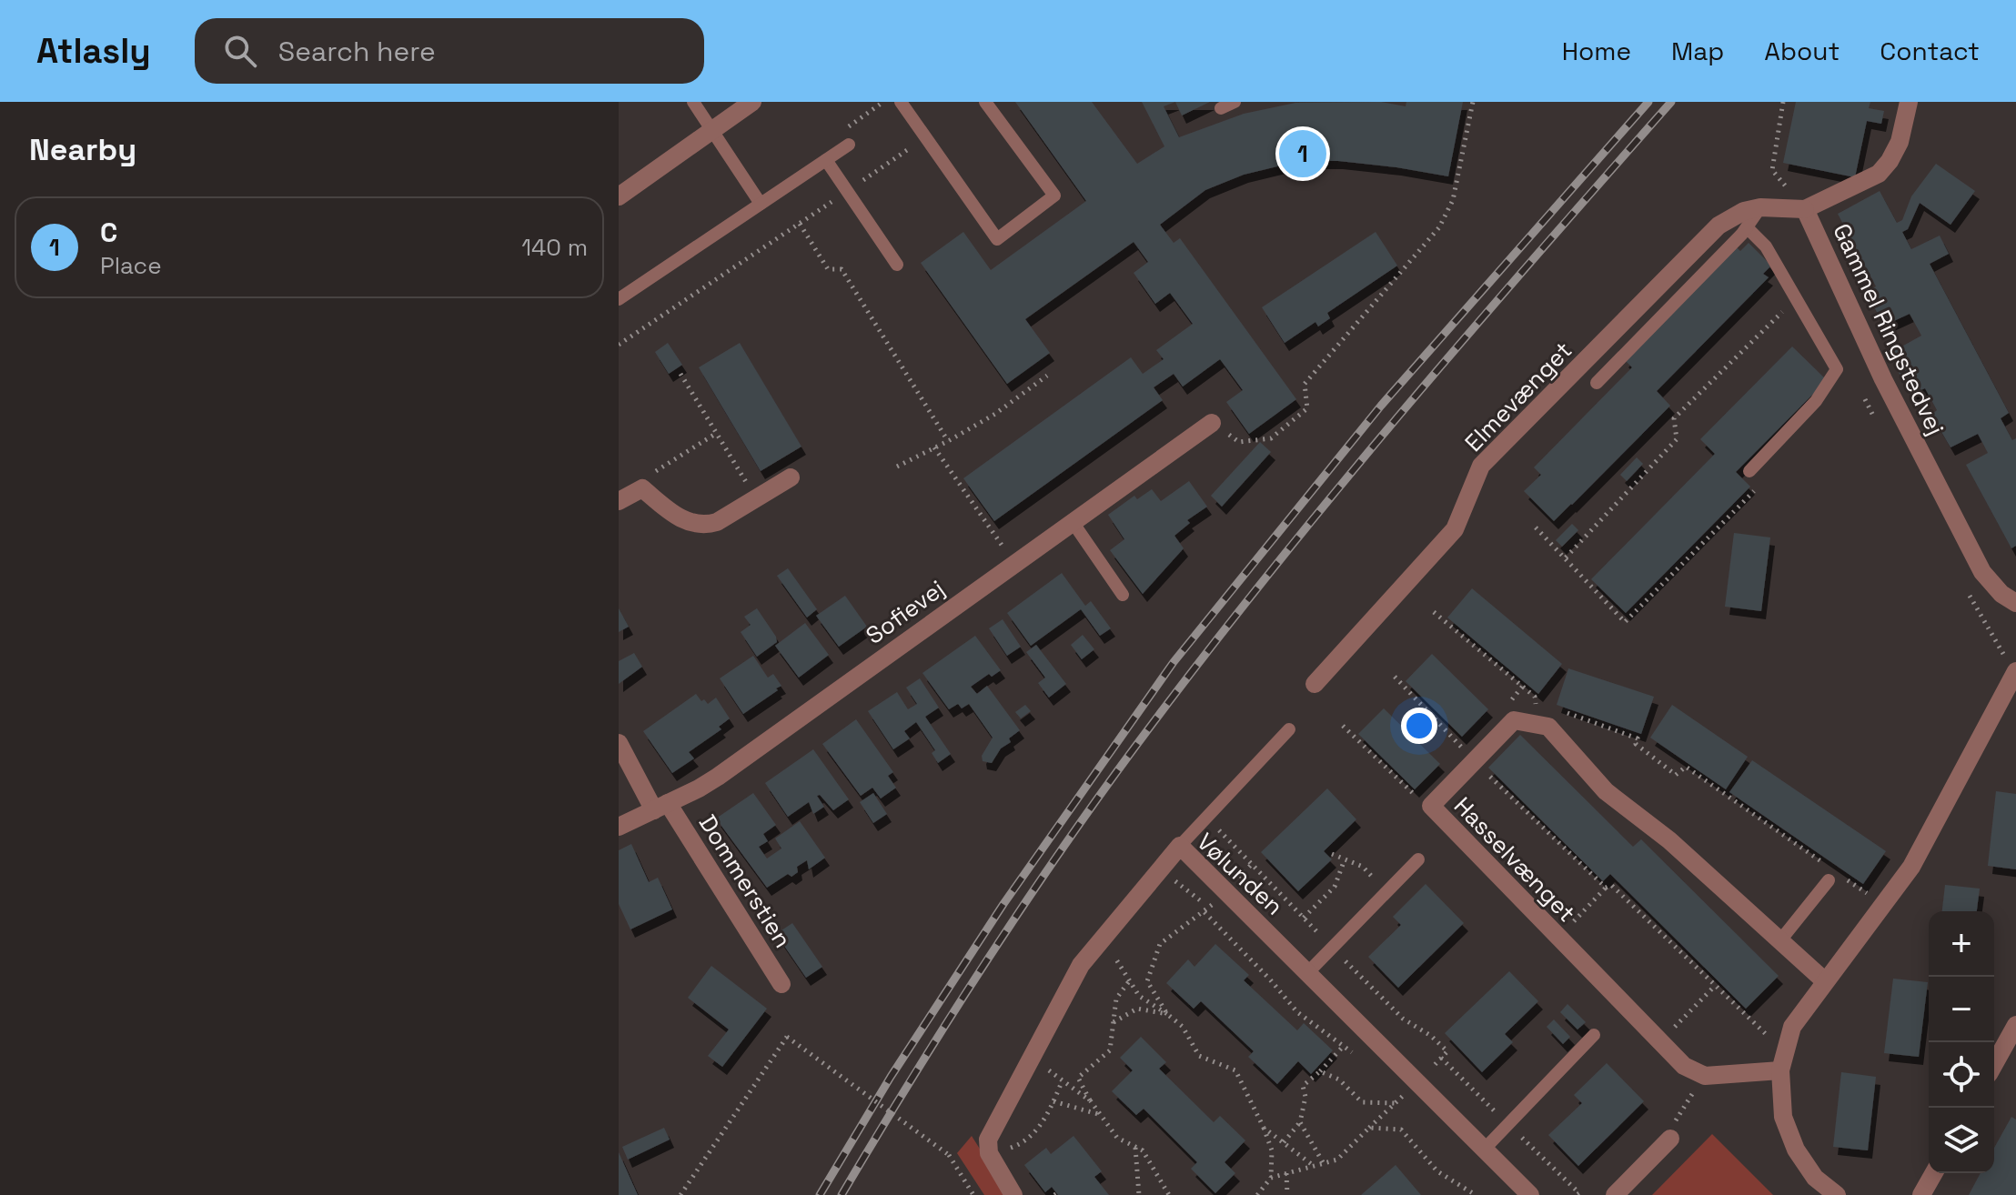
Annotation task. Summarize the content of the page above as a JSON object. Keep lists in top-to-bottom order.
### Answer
{
  "streets": {
    "street": [
      "Gammel Ringstedvej",
      "Elmevænget",
      "Sofievej",
      "Hasselvænget",
      "Vølunden",
      "Dommerstien"
    ]
  },
  "crossings": [
    ["Gammel Ringstedvej", "Elmevænget"],
    ["Sofievej", "Dommerstien"]
  ],
  "page": {
    "header": "Atlasly",
    "search": "Search here",
    "nav": [
      "Home",
      "Map",
      "About",
      "Contact"
    ],
    "heading": "Nearby",
    "pins": "1",
    "list": [
      {
        "mark": "1",
        "name": "C",
        "note": "Place",
        "value": "140 m"
      }
    ],
    "map_buttons": ["+", "−"]
  }
}
